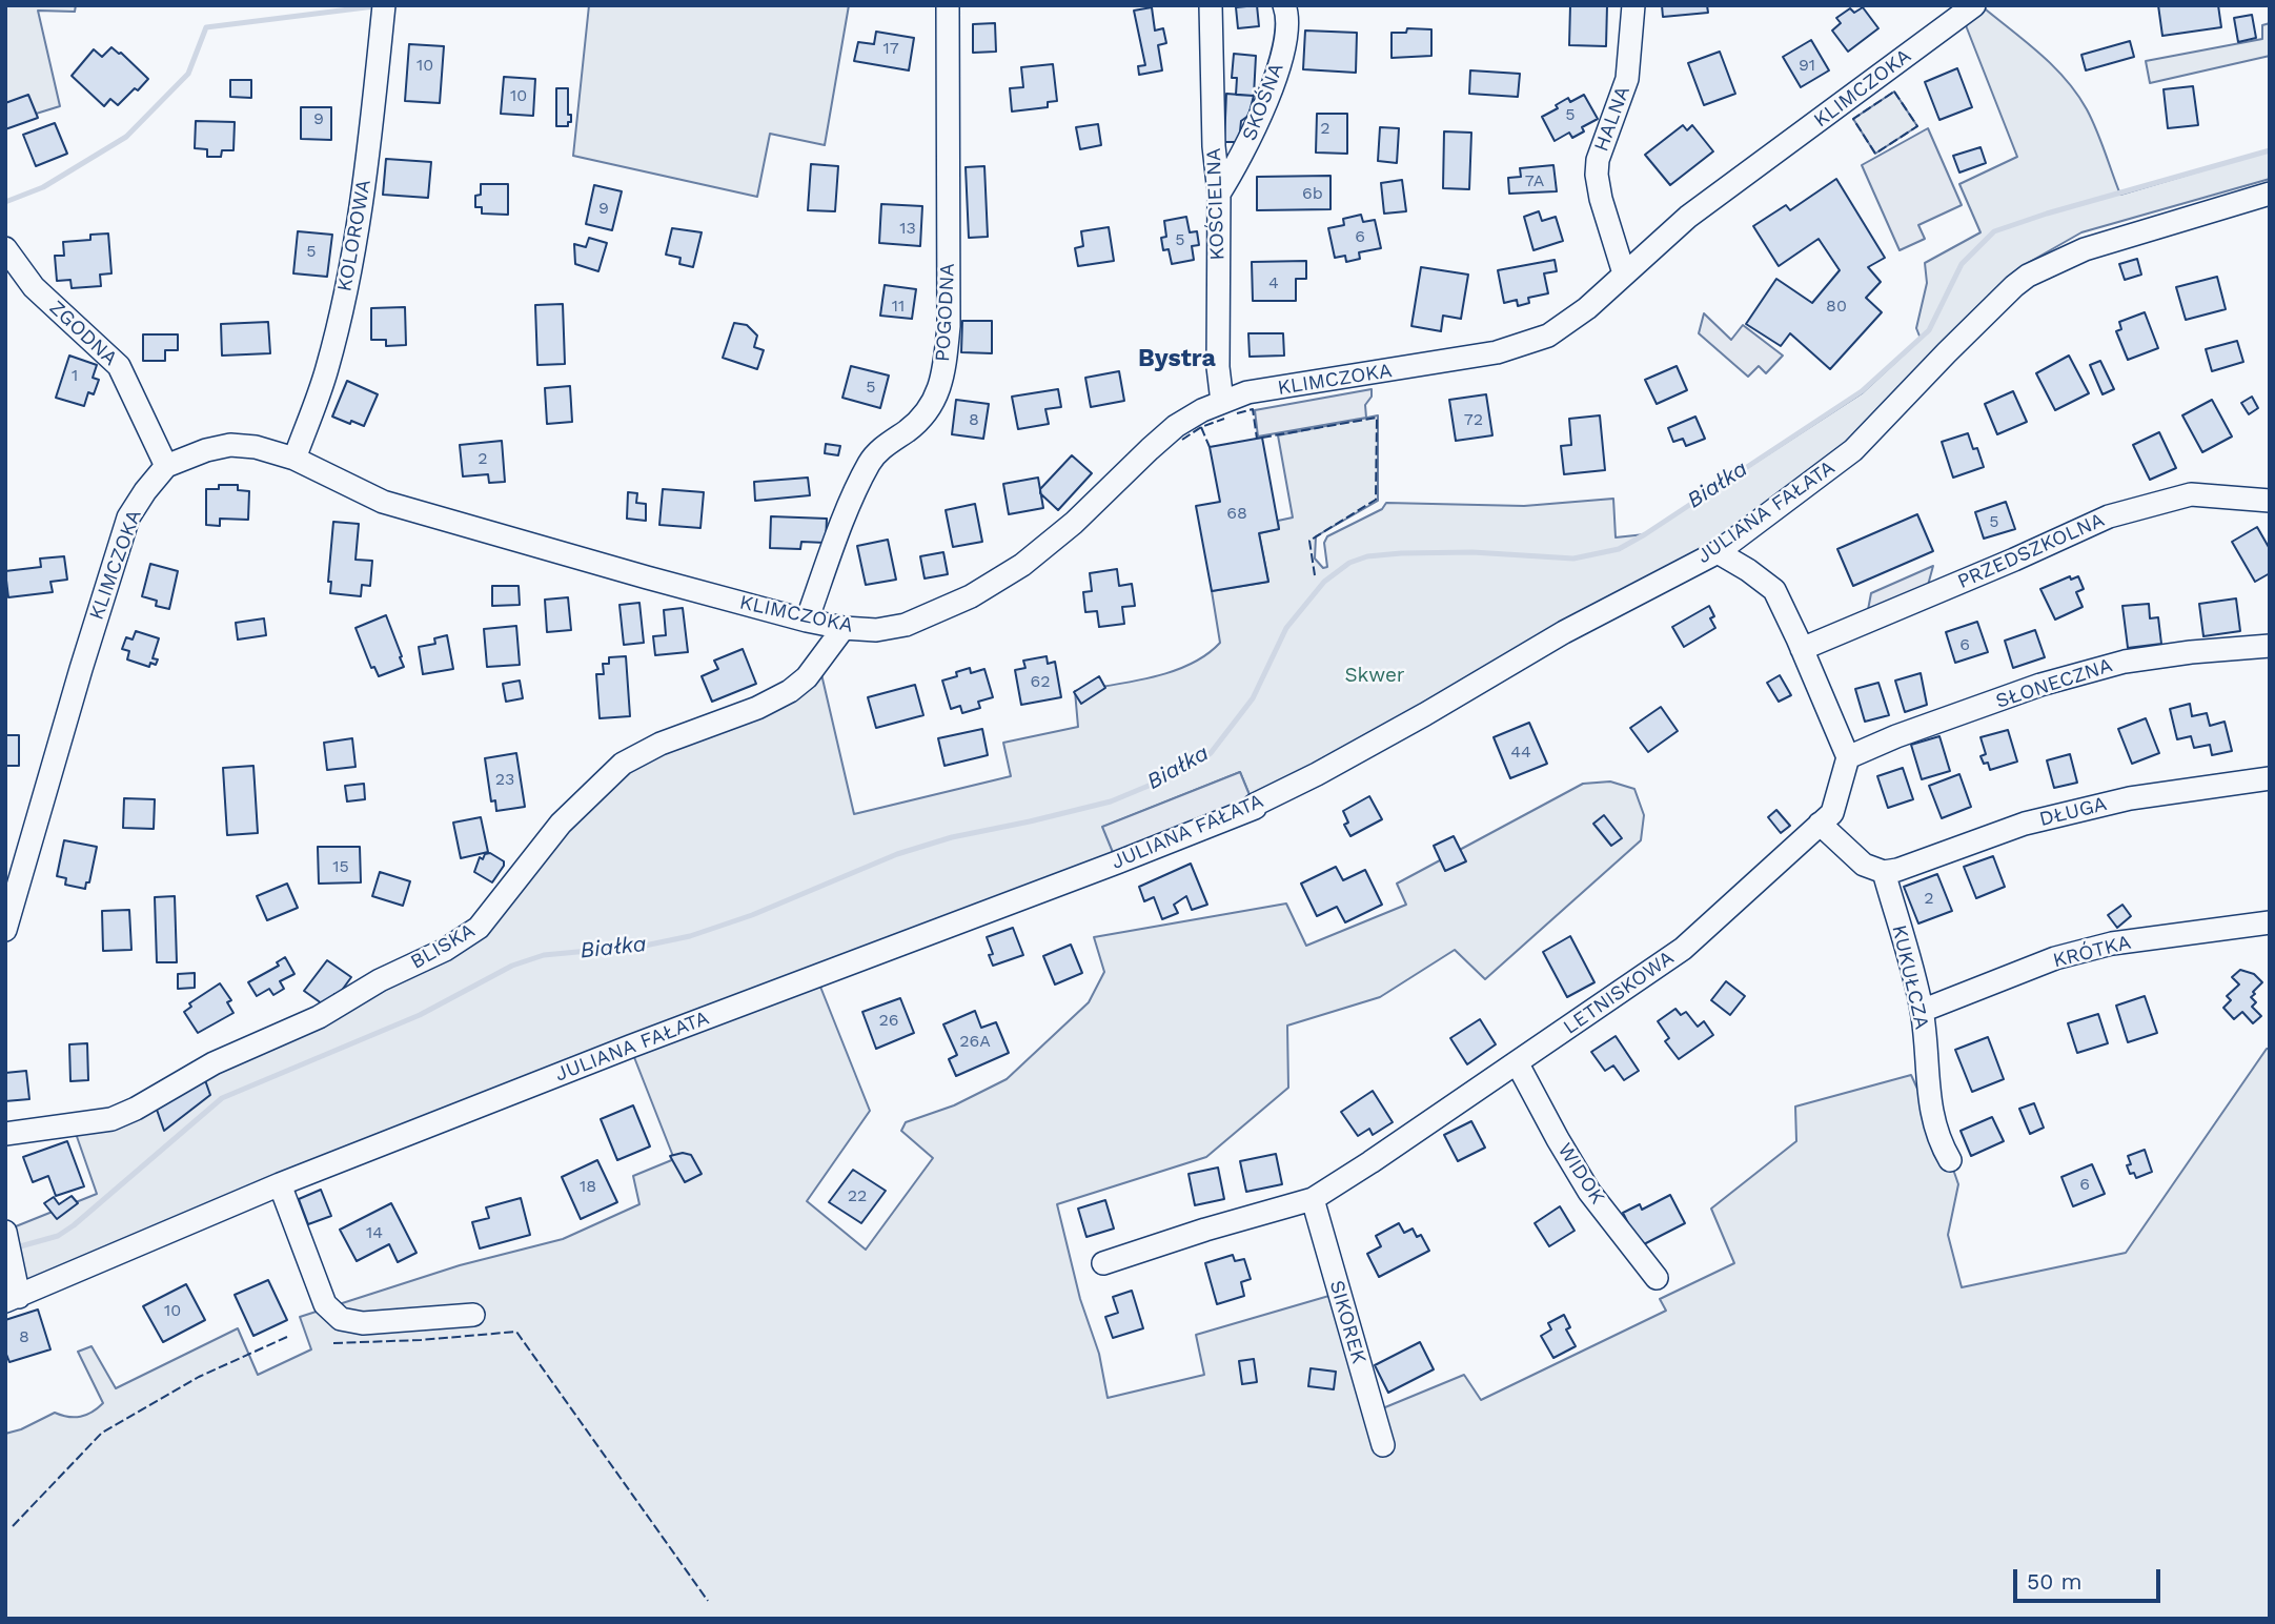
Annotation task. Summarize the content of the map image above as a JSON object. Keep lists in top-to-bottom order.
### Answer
{
  "streets": {
    "street": [
      "KLIMCZOKA",
      "SKOŚNA",
      "HALNA",
      "KOŚCIELNA",
      "KOLOROWA",
      "POGODNA",
      "ZGODNA",
      "JULIANA FAŁATA",
      "PRZEDSZKOLNA",
      "SŁONECZNA",
      "DŁUGA",
      "BLISKA",
      "KRÓTKA",
      "KUKUŁCZA",
      "LETNISKOWA",
      "WIDOK",
      "SIKOREK"
    ]
  },
  "crossings": [
    ["KLIMCZOKA", "HALNA"],
    ["KLIMCZOKA", "KOŚCIELNA"],
    ["KLIMCZOKA", "KOLOROWA"],
    ["KLIMCZOKA", "POGODNA"],
    ["KLIMCZOKA", "ZGODNA"],
    ["KLIMCZOKA", "BLISKA"],
    ["SKOŚNA", "KOŚCIELNA"],
    ["SŁONECZNA", "LETNISKOWA"],
    ["DŁUGA", "KUKUŁCZA"],
    ["KRÓTKA", "KUKUŁCZA"],
    ["LETNISKOWA", "WIDOK"],
    ["LETNISKOWA", "SIKOREK"]
  ],
  "districts": ["Bystra"],
  "water": ["Białka"],
  "parks": ["Skwer"],
  "house_numbers": [
    "17",
    "10",
    "91",
    "10",
    "5",
    "9",
    "2",
    "7A",
    "6b",
    "9",
    "13",
    "6",
    "5",
    "5",
    "4",
    "11",
    "80",
    "1",
    "5",
    "8",
    "72",
    "2",
    "68",
    "5",
    "6",
    "62",
    "44",
    "23",
    "15",
    "2",
    "26",
    "26A",
    "6",
    "18",
    "22",
    "14",
    "10",
    "8"
  ],
  "scale_bar": "50 m"
}
